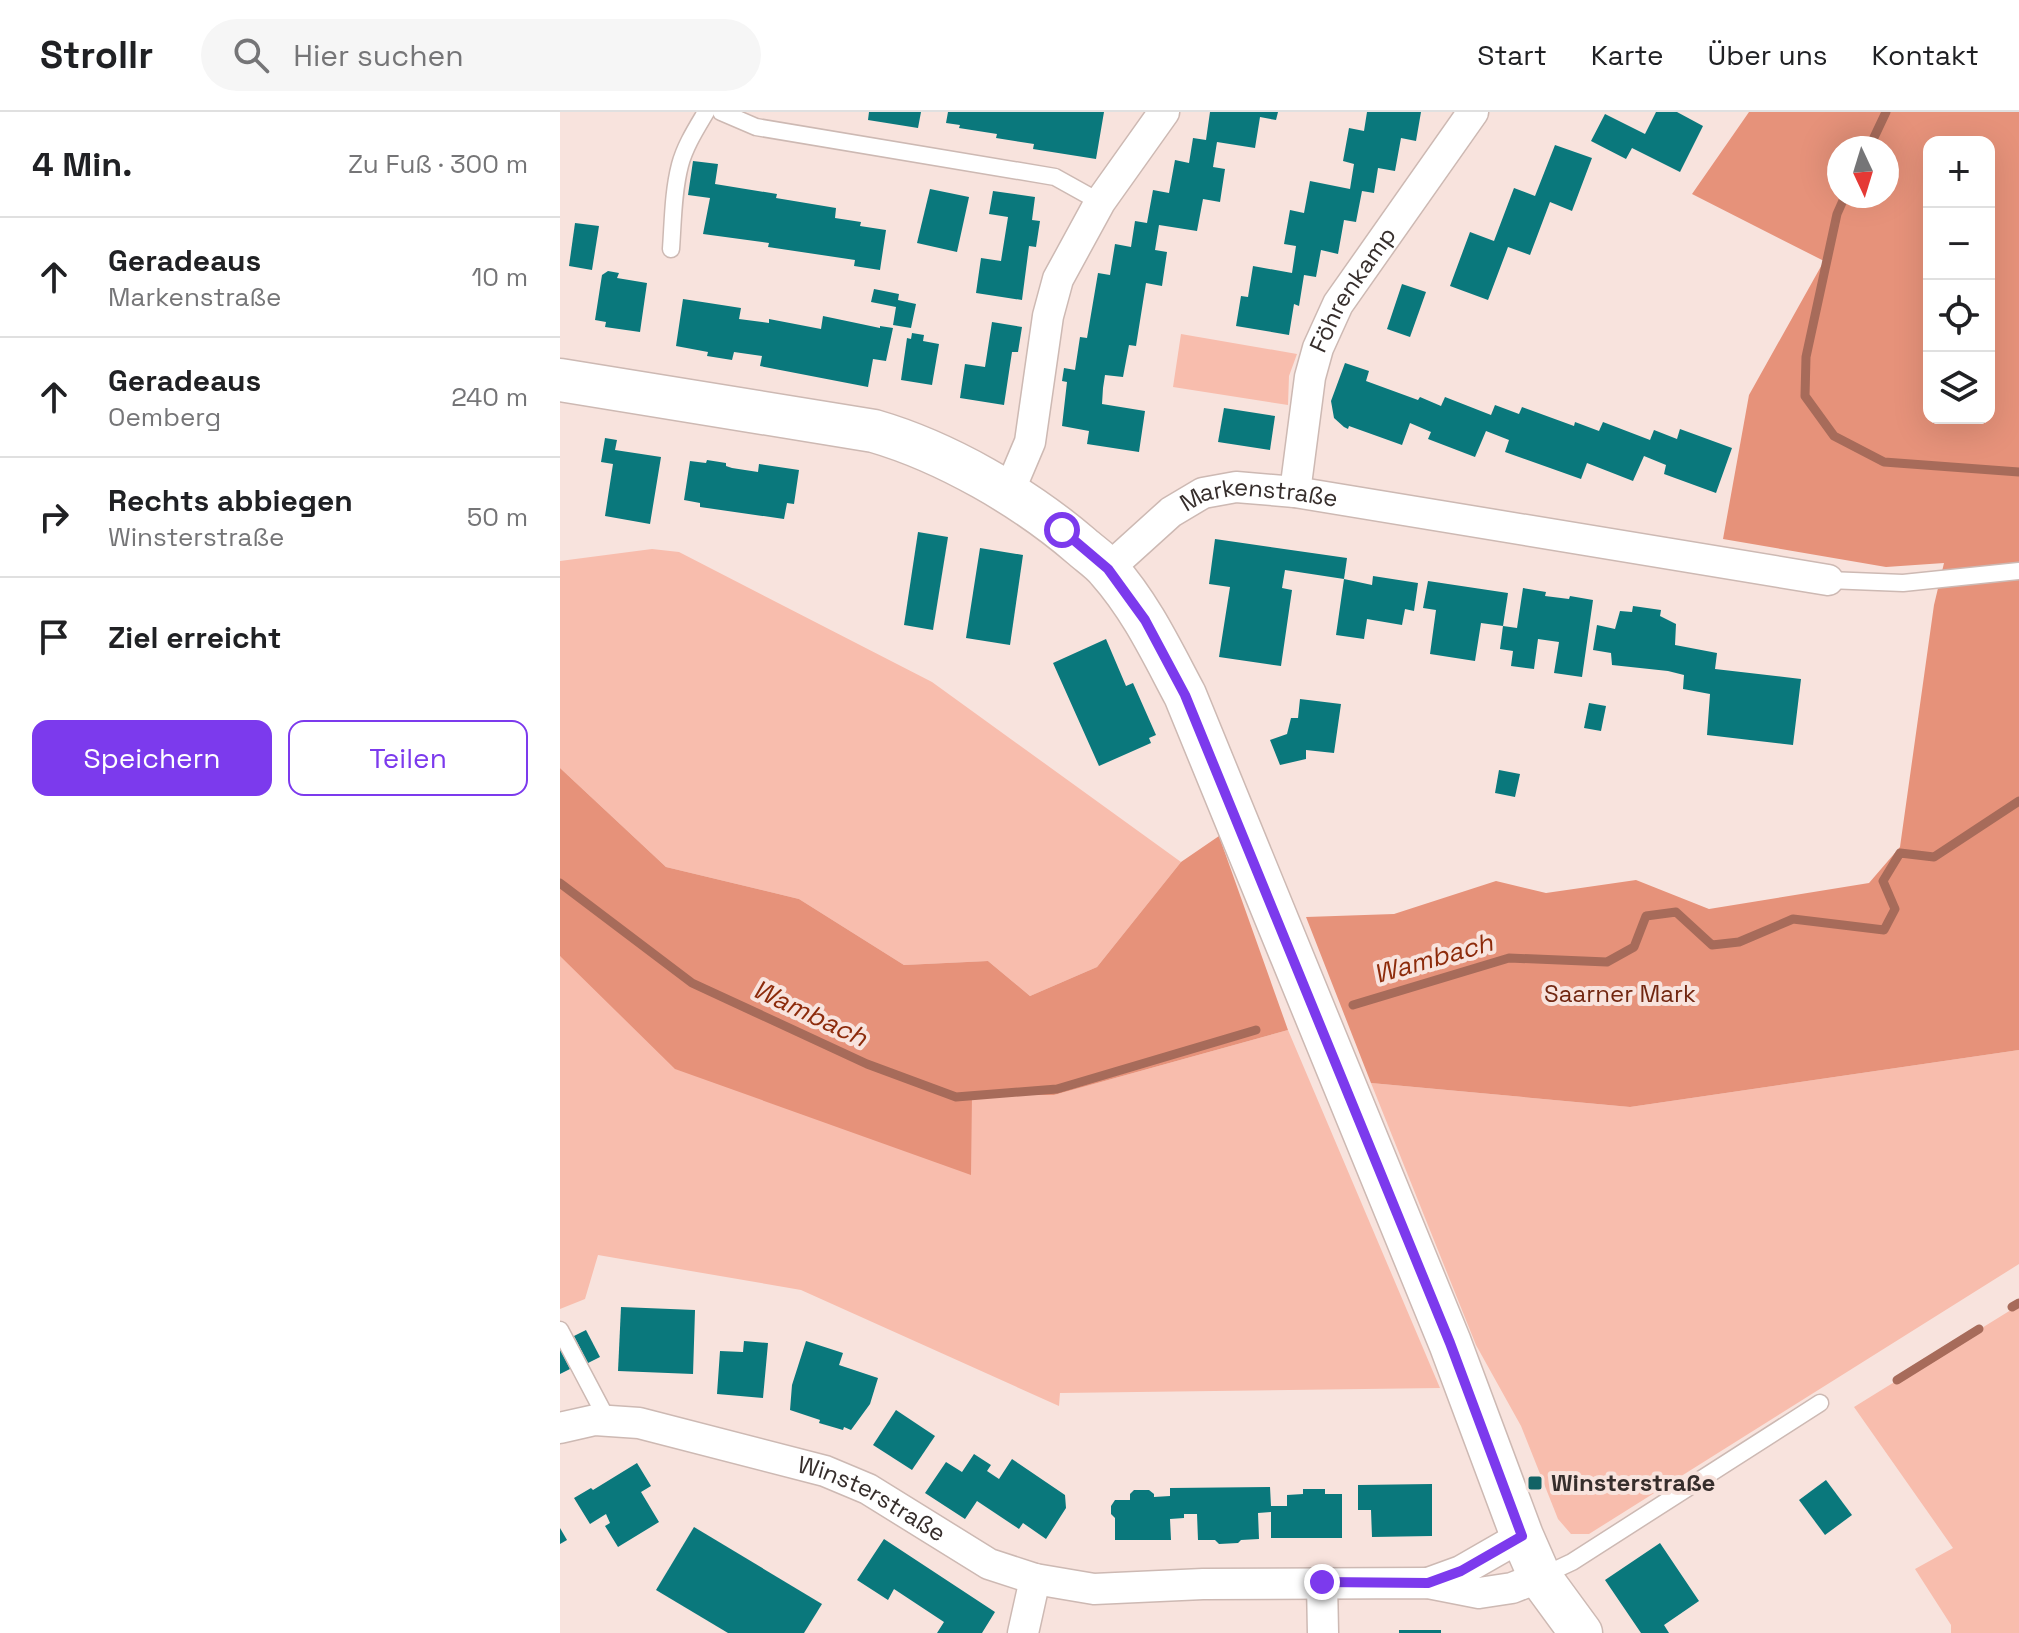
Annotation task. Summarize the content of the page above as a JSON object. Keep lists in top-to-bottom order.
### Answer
{
  "streets": {
    "street": ["Föhrenkamp", "Markenstraße", "Winsterstraße"]
  },
  "crossings": [
    ["Föhrenkamp", "Markenstraße"]
  ],
  "water": ["Wambach"],
  "parks": ["Saarner Mark"],
  "places": {
    "transit": ["Winsterstraße"]
  },
  "north": "bottom",
  "page": {
    "header": "Strollr",
    "search": "Hier suchen",
    "nav": [
      "Start",
      "Karte",
      "Über uns",
      "Kontakt"
    ],
    "heading": ["4 Min.", "Zu Fuß · 300 m"],
    "map_buttons": ["+", "−"],
    "list": [
      ["Geradeaus", "Markenstraße", "10 m"],
      ["Geradeaus", "Oemberg", "240 m"],
      ["Rechts abbiegen", "Winsterstraße", "50 m"],
      "Ziel erreicht"
    ],
    "buttons": ["Speichern", "Teilen"]
  }
}
